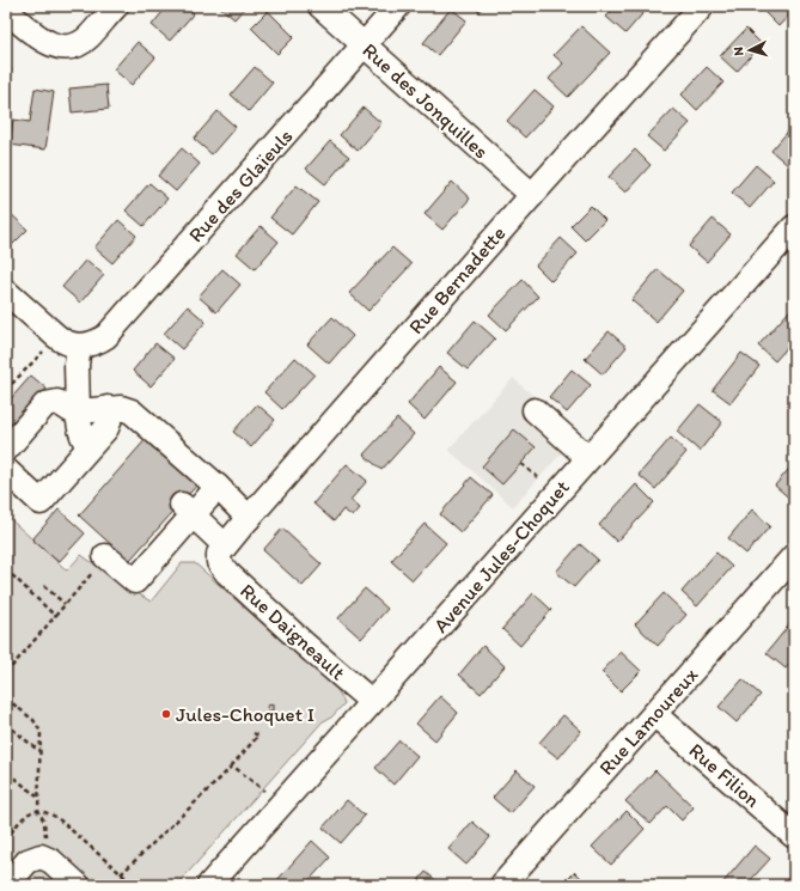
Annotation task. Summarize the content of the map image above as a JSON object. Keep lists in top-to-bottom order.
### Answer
{
  "streets": {
    "street": [
      "Rue des Jonquilles",
      "Rue des Glaïeuls",
      "Rue Bernadette",
      "Avenue Jules-Choquet",
      "Rue Daigneault",
      "Rue Lamoureux",
      "Rue Filion"
    ]
  },
  "crossings": [
    ["Rue des Jonquilles", "Rue des Glaïeuls"],
    ["Rue des Jonquilles", "Rue Bernadette"],
    ["Rue Bernadette", "Rue Daigneault"],
    ["Avenue Jules-Choquet", "Rue Daigneault"],
    ["Rue Lamoureux", "Rue Filion"]
  ],
  "places": ["Jules-Choquet I"],
  "north": "left"
}
